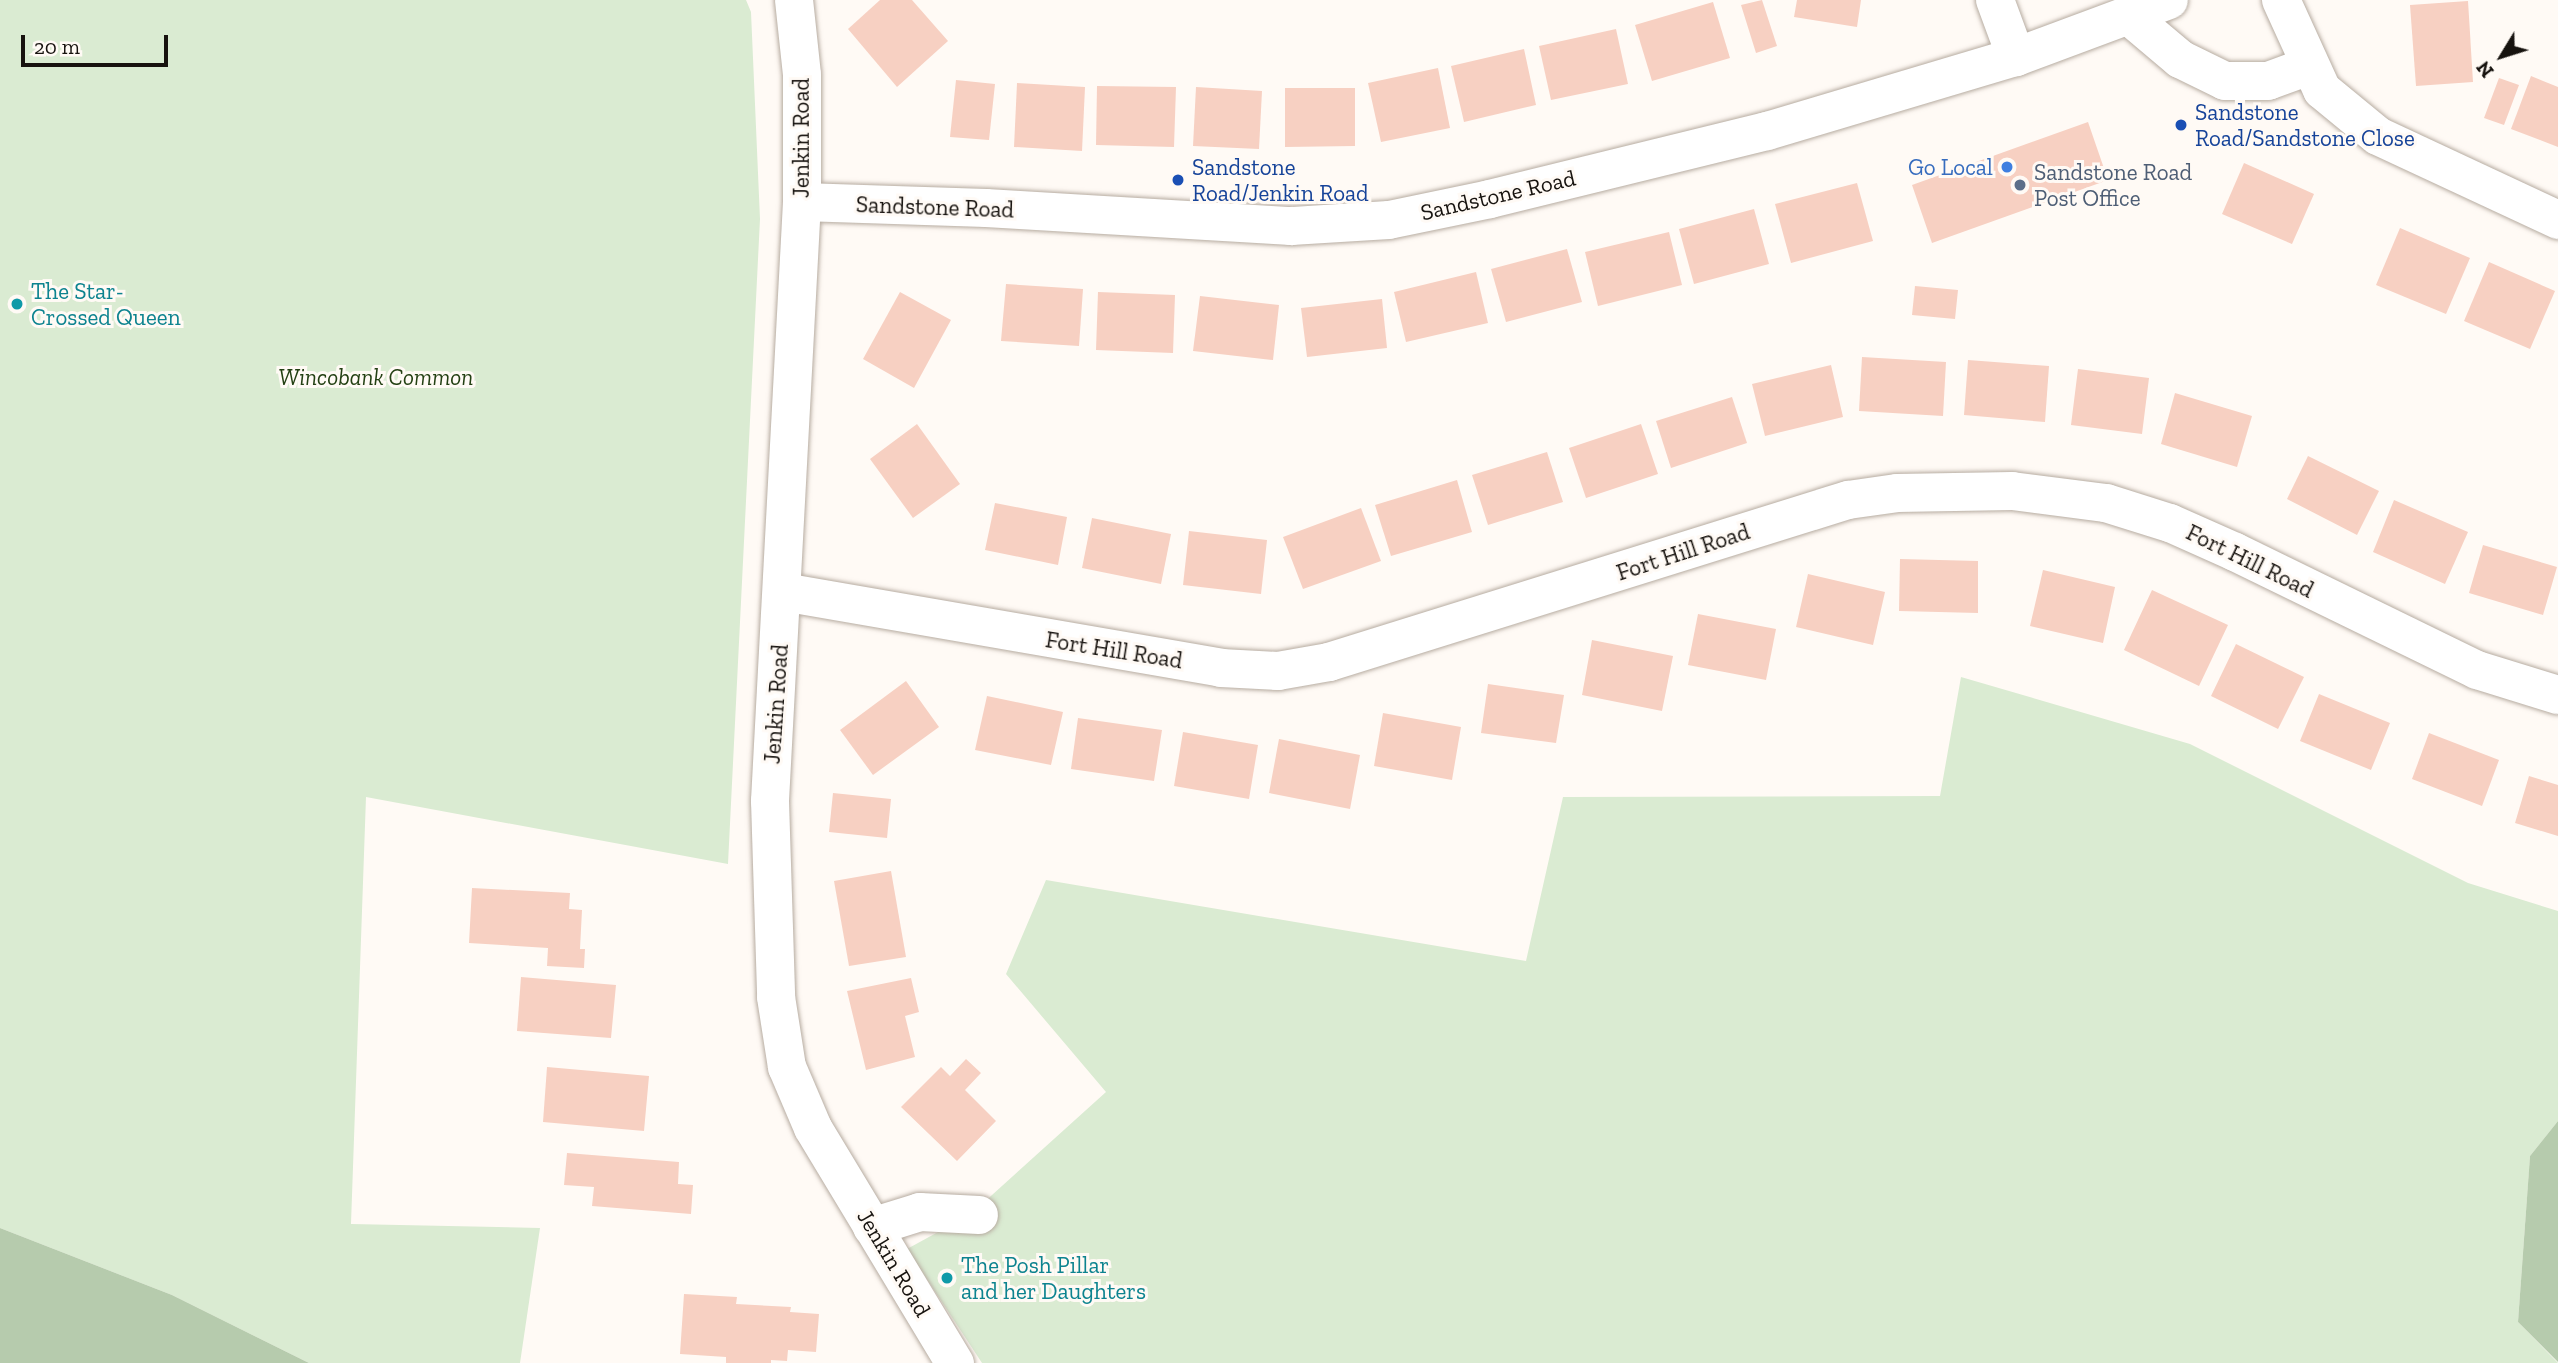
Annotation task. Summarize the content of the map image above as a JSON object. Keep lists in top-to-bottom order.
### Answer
{
  "streets": {
    "street": ["Jenkin Road", "Sandstone Road", "Fort Hill Road"]
  },
  "crossings": [
    ["Jenkin Road", "Sandstone Road"],
    ["Jenkin Road", "Fort Hill Road"]
  ],
  "parks": ["Wincobank Common"],
  "places": [
    "Sandstone Road/Sandstone Close",
    "Go Local",
    "Sandstone Road/Jenkin Road",
    "Sandstone Road Post Office",
    "The Star- Crossed Queen",
    "The Posh Pillar and her Daughters"
  ],
  "scale_bar": "20 m",
  "north": "bottom left"
}
